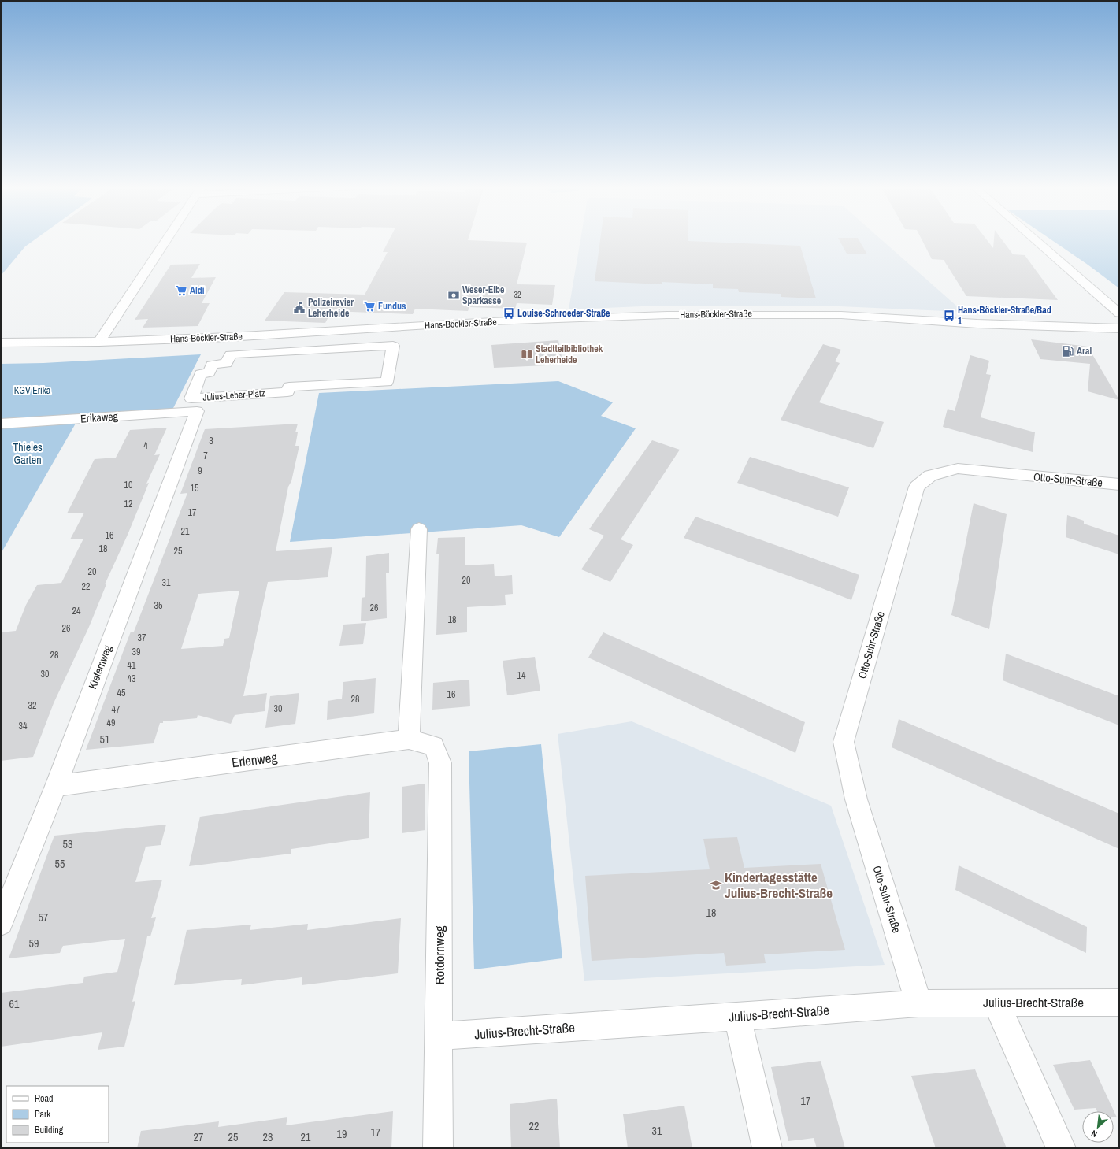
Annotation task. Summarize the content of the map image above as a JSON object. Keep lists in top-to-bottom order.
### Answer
{
  "streets": {
    "street": [
      "Hans-Böckler-Straße",
      "Julius-Leber-Platz",
      "Erikaweg",
      "Otto-Suhr-Straße",
      "Kiefernweg",
      "Erlenweg",
      "Rotdornweg",
      "Julius-Brecht-Straße"
    ]
  },
  "crossings": [
    ["Erikaweg", "Kiefernweg"],
    ["Otto-Suhr-Straße", "Julius-Brecht-Straße"],
    ["Kiefernweg", "Erlenweg"],
    ["Erlenweg", "Rotdornweg"],
    ["Rotdornweg", "Julius-Brecht-Straße"]
  ],
  "parks": ["KGV Erika", "Thieles Garten"],
  "places": {
    "supermarket": ["Aldi", "Fundus"],
    "bank": ["Weser-Elbe Sparkasse"],
    "public building": ["Polizeirevier Leherheide"],
    "bus stop": ["Louise-Schroeder-Straße", "Hans-Böckler-Straße/Bad 1"],
    "fuel station": ["Aral"],
    "library": ["Stadtteilbibliothek Leherheide"],
    "school or university": ["Kindertagesstätte Julius-Brecht-Straße"]
  },
  "house_numbers": [
    "32",
    "3",
    "4",
    "7",
    "9",
    "10",
    "15",
    "12",
    "17",
    "21",
    "16",
    "18",
    "25",
    "20",
    "20",
    "31",
    "22",
    "35",
    "26",
    "24",
    "18",
    "26",
    "37",
    "39",
    "28",
    "41",
    "30",
    "14",
    "43",
    "45",
    "16",
    "28",
    "32",
    "30",
    "47",
    "49",
    "34",
    "51",
    "53",
    "55",
    "18",
    "57",
    "59",
    "61",
    "17",
    "22",
    "31",
    "17",
    "19",
    "27",
    "25",
    "23",
    "21"
  ],
  "legend": ["Road", "Park", "Building"],
  "north": "bottom left"
}
